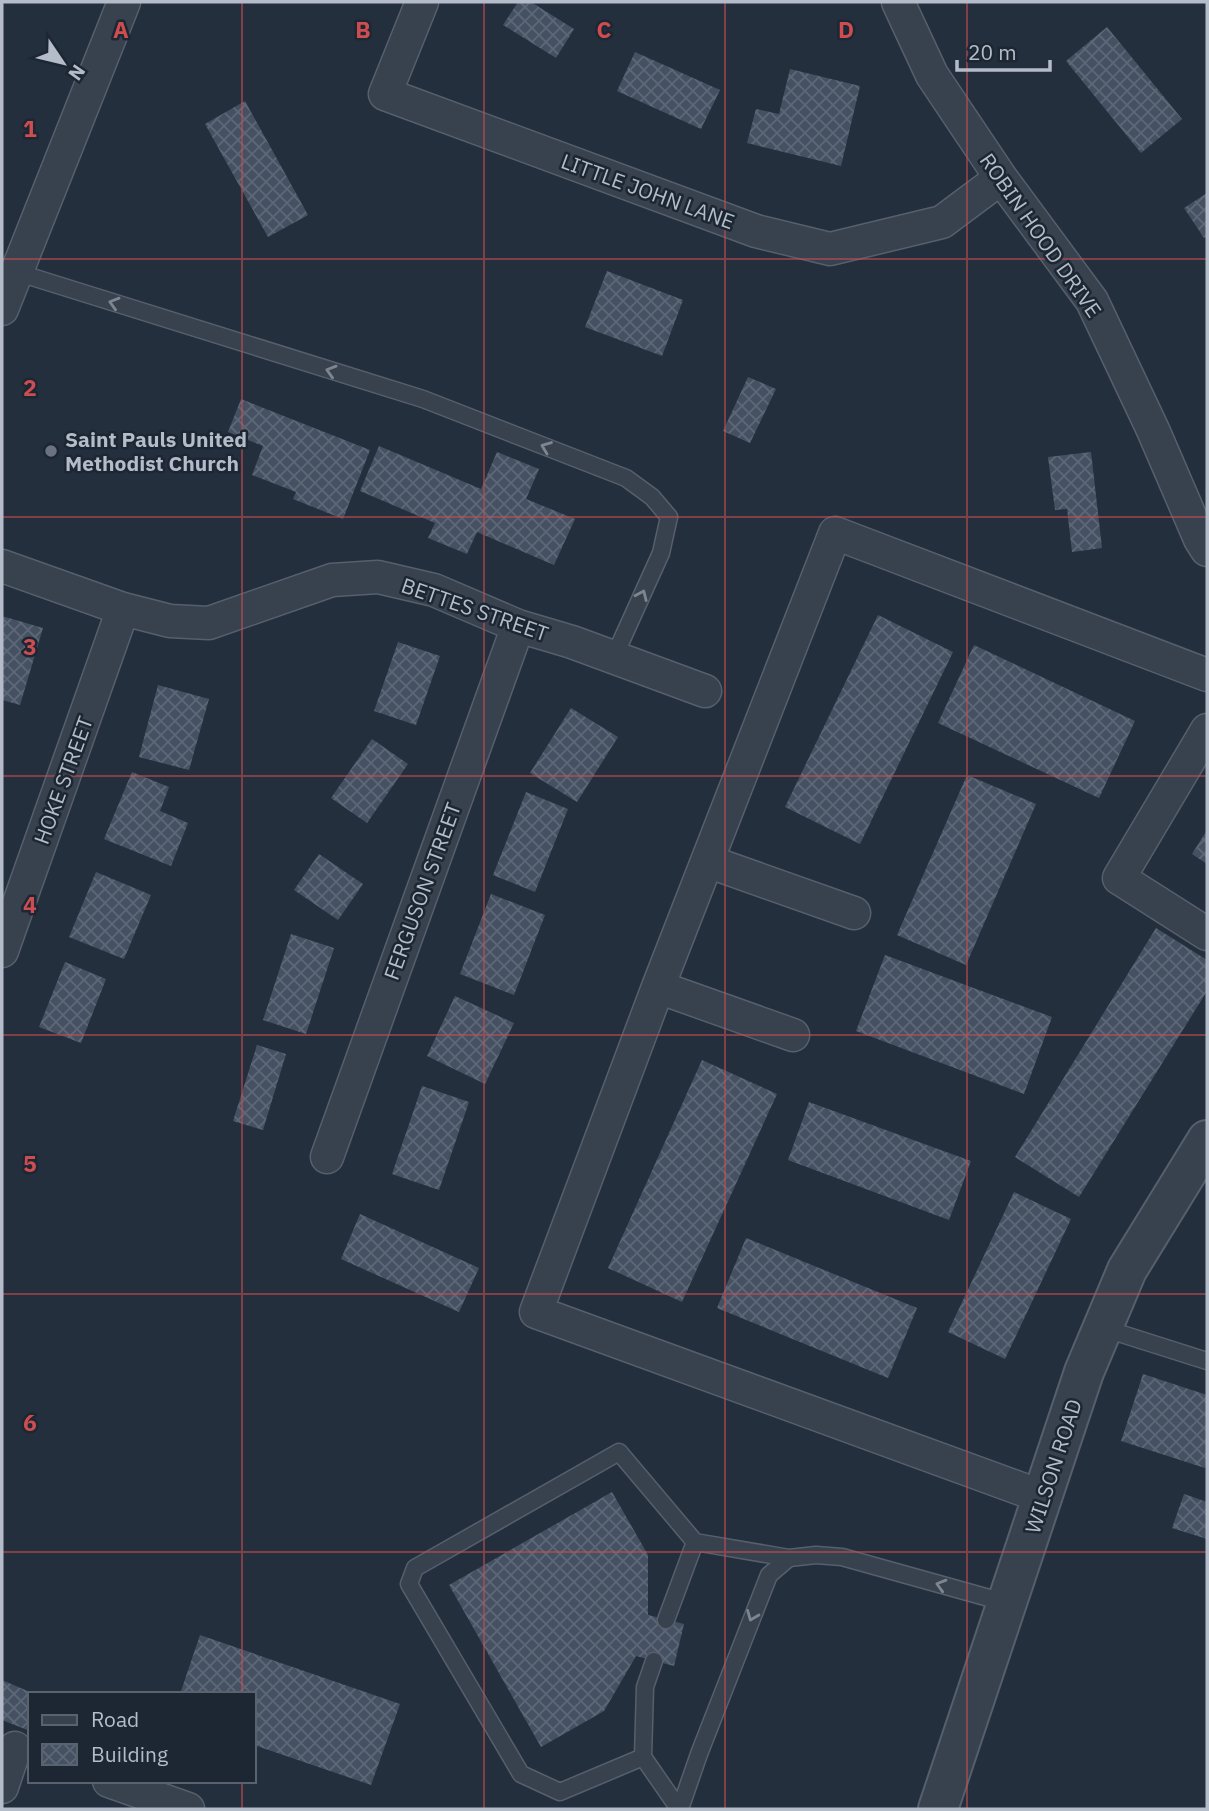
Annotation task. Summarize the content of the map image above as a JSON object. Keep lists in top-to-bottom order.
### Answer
{
  "streets": {
    "street": [
      "LITTLE JOHN LANE",
      "ROBIN HOOD DRIVE",
      "BETTES STREET",
      "HOKE STREET",
      "FERGUSON STREET",
      "WILSON ROAD"
    ]
  },
  "crossings": [
    ["LITTLE JOHN LANE", "ROBIN HOOD DRIVE"],
    ["BETTES STREET", "HOKE STREET"],
    ["BETTES STREET", "FERGUSON STREET"]
  ],
  "places": ["Saint Pauls United Methodist Church"],
  "legend": ["Road", "Building"],
  "scale_bar": "20 m",
  "north": "bottom right",
  "grid": {
    "columns": [
      "A",
      "B",
      "C",
      "D"
    ],
    "rows": [
      "1",
      "2",
      "3",
      "4",
      "5",
      "6"
    ]
  }
}
